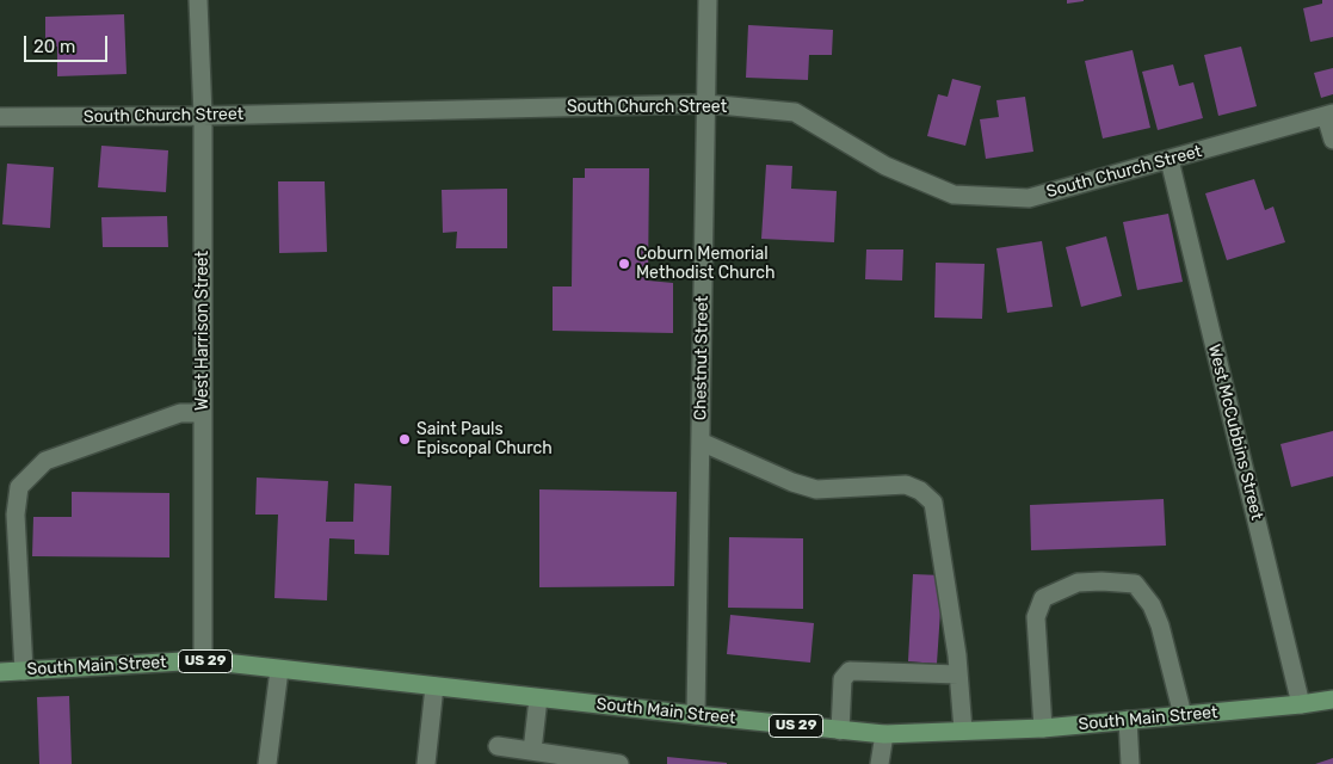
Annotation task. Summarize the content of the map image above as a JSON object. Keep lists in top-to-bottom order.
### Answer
{
  "streets": {
    "main road": ["US 29", "South Main Street"],
    "street": [
      "South Church Street",
      "West Harrison Street",
      "Chestnut Street",
      "West McCubbins Street"
    ]
  },
  "crossings": [
    ["South Church Street", "West Harrison Street"],
    ["South Church Street", "Chestnut Street"],
    ["South Church Street", "West McCubbins Street"],
    ["West Harrison Street", "South Main Street"],
    ["Chestnut Street", "South Main Street"],
    ["West McCubbins Street", "South Main Street"]
  ],
  "places": ["Coburn Memorial Methodist Church", "Saint Pauls Episcopal Church"],
  "scale_bar": "20 m"
}
